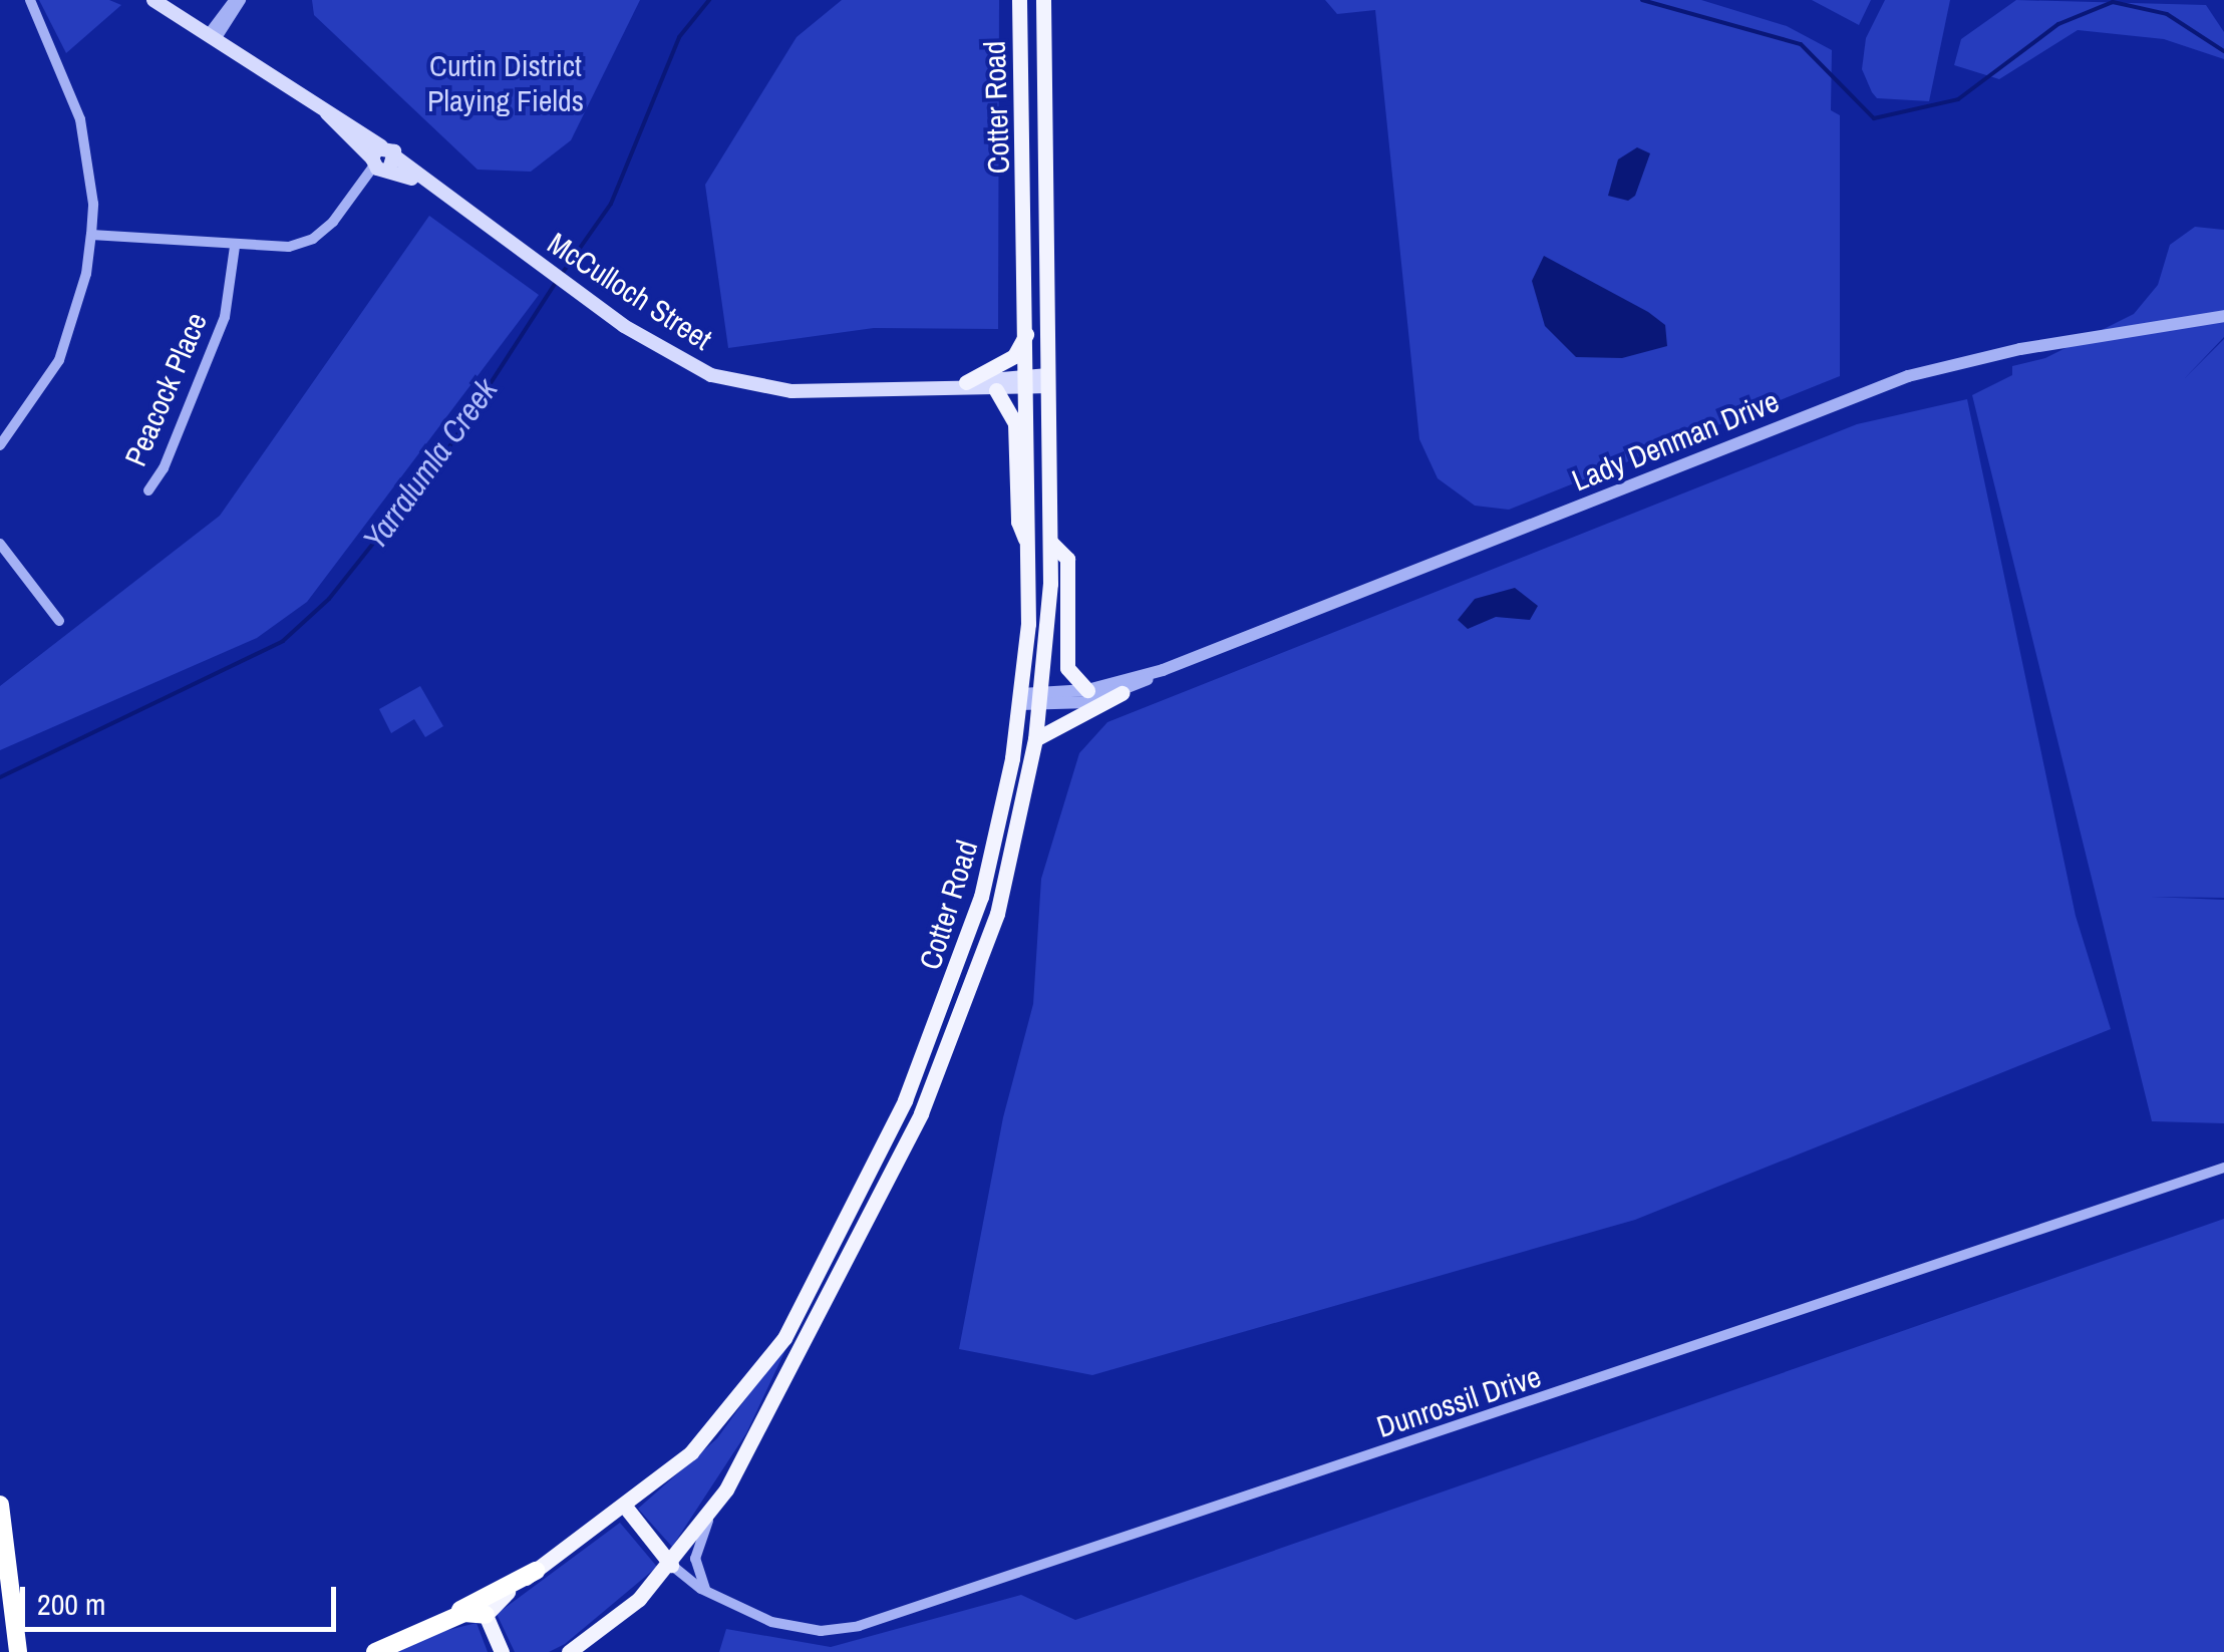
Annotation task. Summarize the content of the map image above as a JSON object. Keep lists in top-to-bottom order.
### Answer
{
  "streets": {
    "main road": ["Cotter Road", "McCulloch Street"],
    "street": ["Peacock Place", "Lady Denman Drive", "Dunrossil Drive"]
  },
  "crossings": [
    ["Cotter Road", "McCulloch Street"],
    ["Cotter Road", "Lady Denman Drive"],
    ["Cotter Road", "Dunrossil Drive"]
  ],
  "water": ["Yarralumla Creek"],
  "parks": ["Curtin District Playing Fields"],
  "scale_bar": "200 m"
}
